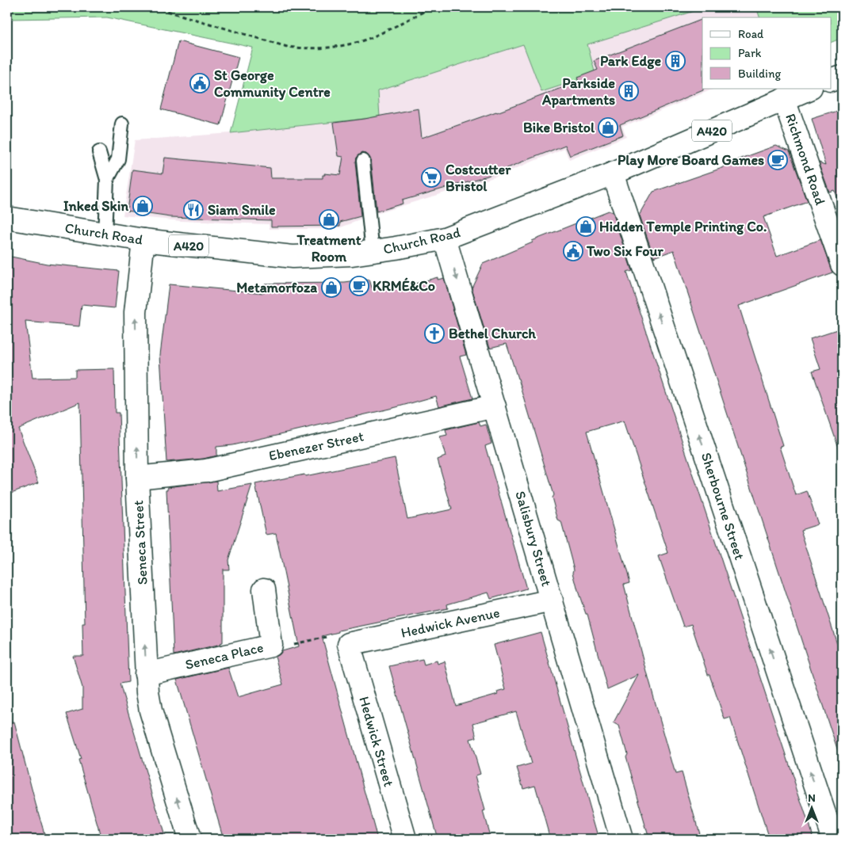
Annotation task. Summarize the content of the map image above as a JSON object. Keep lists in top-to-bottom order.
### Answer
{
  "streets": {
    "street": [
      "A420",
      "Richmond Road",
      "Church Road",
      "Ebenezer Street",
      "Sherbourne Street",
      "Salisbury Street",
      "Seneca Street",
      "Hedwick Avenue",
      "Seneca Place",
      "Hedwick Street"
    ]
  },
  "crossings": [
    ["Richmond Road", "Church Road"],
    ["Church Road", "Sherbourne Street"],
    ["Church Road", "Salisbury Street"],
    ["Church Road", "Seneca Street"],
    ["Ebenezer Street", "Salisbury Street"],
    ["Ebenezer Street", "Seneca Street"],
    ["Salisbury Street", "Hedwick Avenue"],
    ["Seneca Street", "Seneca Place"],
    ["Hedwick Avenue", "Hedwick Street"]
  ],
  "one_way": ["Sherbourne Street", "Seneca Street"],
  "places": {
    "building": ["Park Edge", "Parkside Apartments"],
    "public building": ["St George Community Centre", "Two Six Four"],
    "shop": [
      "Bike Bristol",
      "Inked Skin",
      "Treatment Room",
      "Hidden Temple Printing Co.",
      "Metamorfoza"
    ],
    "cafe": ["Play More Board Games", "KRMÉ&Co"],
    "supermarket": ["Costcutter Bristol"],
    "restaurant": ["Siam Smile"],
    "church": ["Bethel Church"]
  },
  "legend": ["Road", "Park", "Building"],
  "north": "top"
}
